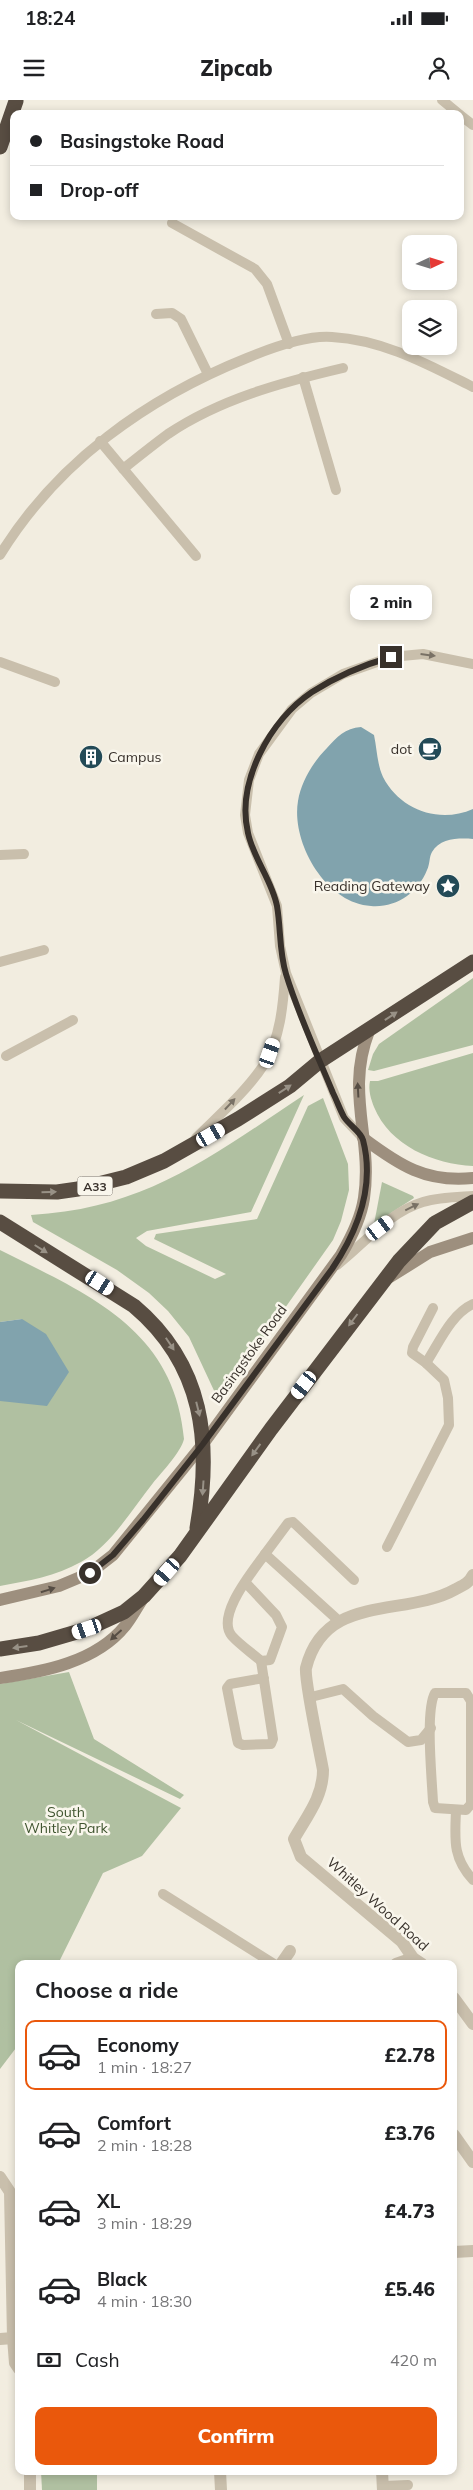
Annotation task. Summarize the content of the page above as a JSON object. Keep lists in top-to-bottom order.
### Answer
{
  "streets": {
    "highway": ["A33"],
    "main road": ["Basingstoke Road"],
    "street": ["Whitley Wood Road"]
  },
  "crossings": [
    ["A33", "Basingstoke Road"]
  ],
  "one_way": ["Basingstoke Road"],
  "parks": ["South Whitley Park"],
  "places": {
    "cafe": ["dot"],
    "building": ["Campus"],
    "place": ["Reading Gateway"]
  },
  "north": "right",
  "page": {
    "status": "18:24",
    "header": "Zipcab",
    "banner": ["Basingstoke Road", "Drop-off"],
    "bubble": "2 min",
    "heading": "Choose a ride",
    "list": [
      {
        "name": "Economy",
        "note": "1 min · 18:27",
        "value": "£2.78"
      },
      {
        "name": "Comfort",
        "note": "2 min · 18:28",
        "value": "£3.76"
      },
      {
        "name": "XL",
        "note": "3 min · 18:29",
        "value": "£4.73"
      },
      {
        "name": "Black",
        "note": "4 min · 18:30",
        "value": "£5.46"
      }
    ],
    "pay": ["Cash", "420 m"],
    "buttons": "Confirm"
  }
}
